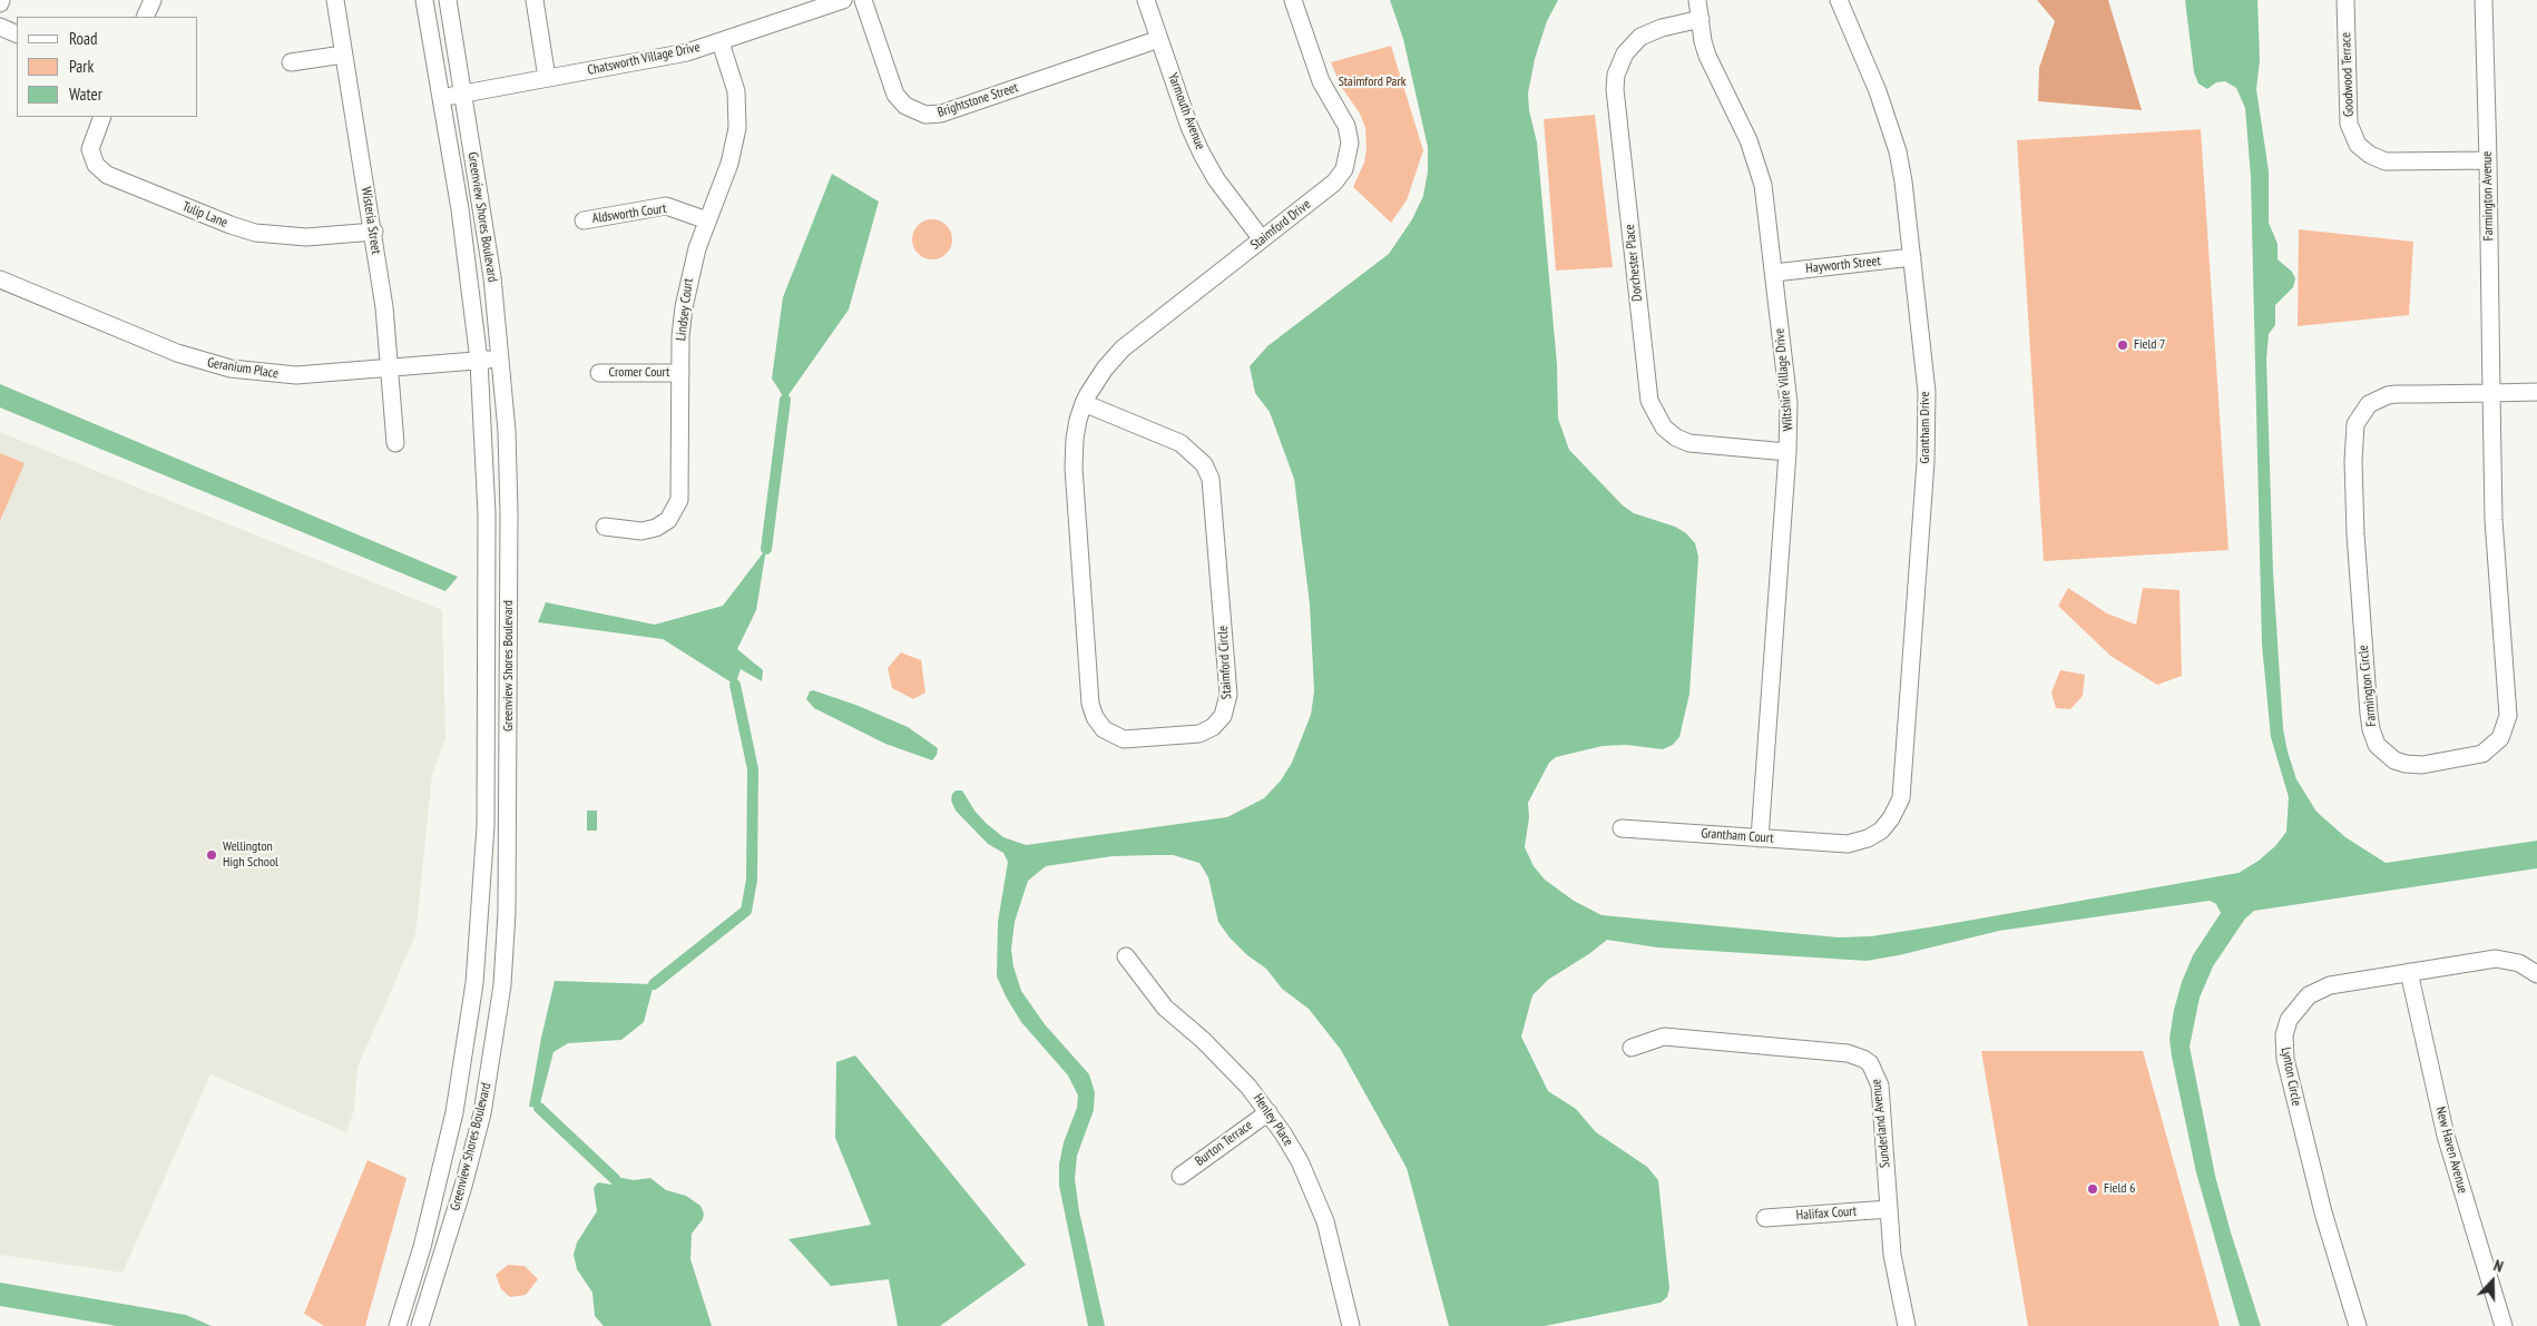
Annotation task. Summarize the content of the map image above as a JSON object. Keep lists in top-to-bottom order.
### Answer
{
  "streets": {
    "street": [
      "Chatsworth Village Drive",
      "Goodwood Terrace",
      "Brightstone Street",
      "Yarmouth Avenue",
      "Farmington Avenue",
      "Aldsworth Court",
      "Tulip Lane",
      "Greenview Shores Boulevard",
      "Wisteria Street",
      "Staimford Drive",
      "Dorchester Place",
      "Hayworth Street",
      "Lindsey Court",
      "Geranium Place",
      "Cromer Court",
      "Wiltshire Village Drive",
      "Grantham Drive",
      "Staimford Circle",
      "Farmington Circle",
      "Grantham Court",
      "Lynton Circle",
      "Henley Place",
      "Sunderland Avenue",
      "Burton Terrace",
      "New Haven Avenue",
      "Halifax Court"
    ]
  },
  "crossings": [
    ["Chatsworth Village Drive", "Greenview Shores Boulevard"],
    ["Chatsworth Village Drive", "Lindsey Court"],
    ["Goodwood Terrace", "Farmington Avenue"],
    ["Brightstone Street", "Yarmouth Avenue"],
    ["Yarmouth Avenue", "Staimford Drive"],
    ["Farmington Avenue", "Farmington Circle"],
    ["Aldsworth Court", "Lindsey Court"],
    ["Tulip Lane", "Wisteria Street"],
    ["Greenview Shores Boulevard", "Geranium Place"],
    ["Wisteria Street", "Geranium Place"],
    ["Staimford Drive", "Staimford Circle"],
    ["Dorchester Place", "Wiltshire Village Drive"],
    ["Hayworth Street", "Wiltshire Village Drive"],
    ["Hayworth Street", "Grantham Drive"],
    ["Lindsey Court", "Cromer Court"],
    ["Wiltshire Village Drive", "Grantham Court"],
    ["Grantham Drive", "Grantham Court"],
    ["Lynton Circle", "New Haven Avenue"],
    ["Henley Place", "Burton Terrace"],
    ["Sunderland Avenue", "Halifax Court"]
  ],
  "parks": ["Staimford Park"],
  "places": ["Field 7", "Wellington High School", "Field 6"],
  "legend": ["Road", "Park", "Water"],
  "north": "top"
}
